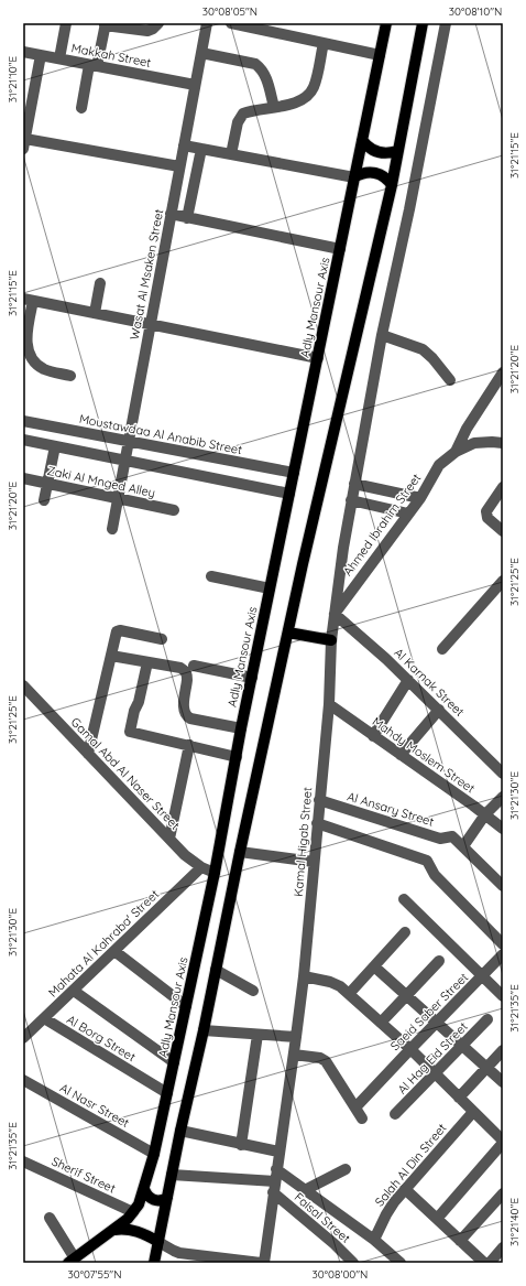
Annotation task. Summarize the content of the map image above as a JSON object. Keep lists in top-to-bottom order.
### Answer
{
  "streets": {
    "main road": ["Adly Mansour Axis"],
    "street": [
      "Makkah Street",
      "Wasat Al Msaken Street",
      "Moustawdaa Al Anabib Street",
      "Zaki Al Mnged Alley",
      "Ahmed Ibrahim Street",
      "Al Karnak Street",
      "Mahdy Moslem Street",
      "Gamal Abd Al Naser Street",
      "Al Ansary Street",
      "Kamal Higab Street",
      "Mahata Al Kahraba' Street",
      "Saeid Saber Street",
      "Al Borg Street",
      "Al Hag Eid Street",
      "Al Nasr Street",
      "Salah Al Din Street",
      "Sherif Street",
      "Faisal Street"
    ]
  },
  "crossings": [
    ["Makkah Street", "Wasat Al Msaken Street"],
    ["Wasat Al Msaken Street", "Moustawdaa Al Anabib Street"],
    ["Wasat Al Msaken Street", "Zaki Al Mnged Alley"],
    ["Adly Mansour Axis", "Moustawdaa Al Anabib Street"],
    ["Adly Mansour Axis", "Gamal Abd Al Naser Street"],
    ["Adly Mansour Axis", "Al Borg Street"],
    ["Adly Mansour Axis", "Al Nasr Street"],
    ["Adly Mansour Axis", "Sherif Street"],
    ["Ahmed Ibrahim Street", "Al Karnak Street"],
    ["Ahmed Ibrahim Street", "Kamal Higab Street"],
    ["Al Karnak Street", "Kamal Higab Street"],
    ["Mahdy Moslem Street", "Kamal Higab Street"],
    ["Gamal Abd Al Naser Street", "Mahata Al Kahraba' Street"],
    ["Al Ansary Street", "Kamal Higab Street"],
    ["Kamal Higab Street", "Faisal Street"],
    ["Mahata Al Kahraba' Street", "Al Borg Street"]
  ],
  "coordinates": [
    "30°08'05\"N",
    "30°08'10\"N",
    "31°21'10\"E",
    "31°21'15\"E",
    "31°21'20\"E",
    "31°21'25\"E",
    "31°21'30\"E",
    "31°21'35\"E",
    "31°21'40\"E",
    "30°07'55\"N",
    "30°08'00\"N"
  ]
}
